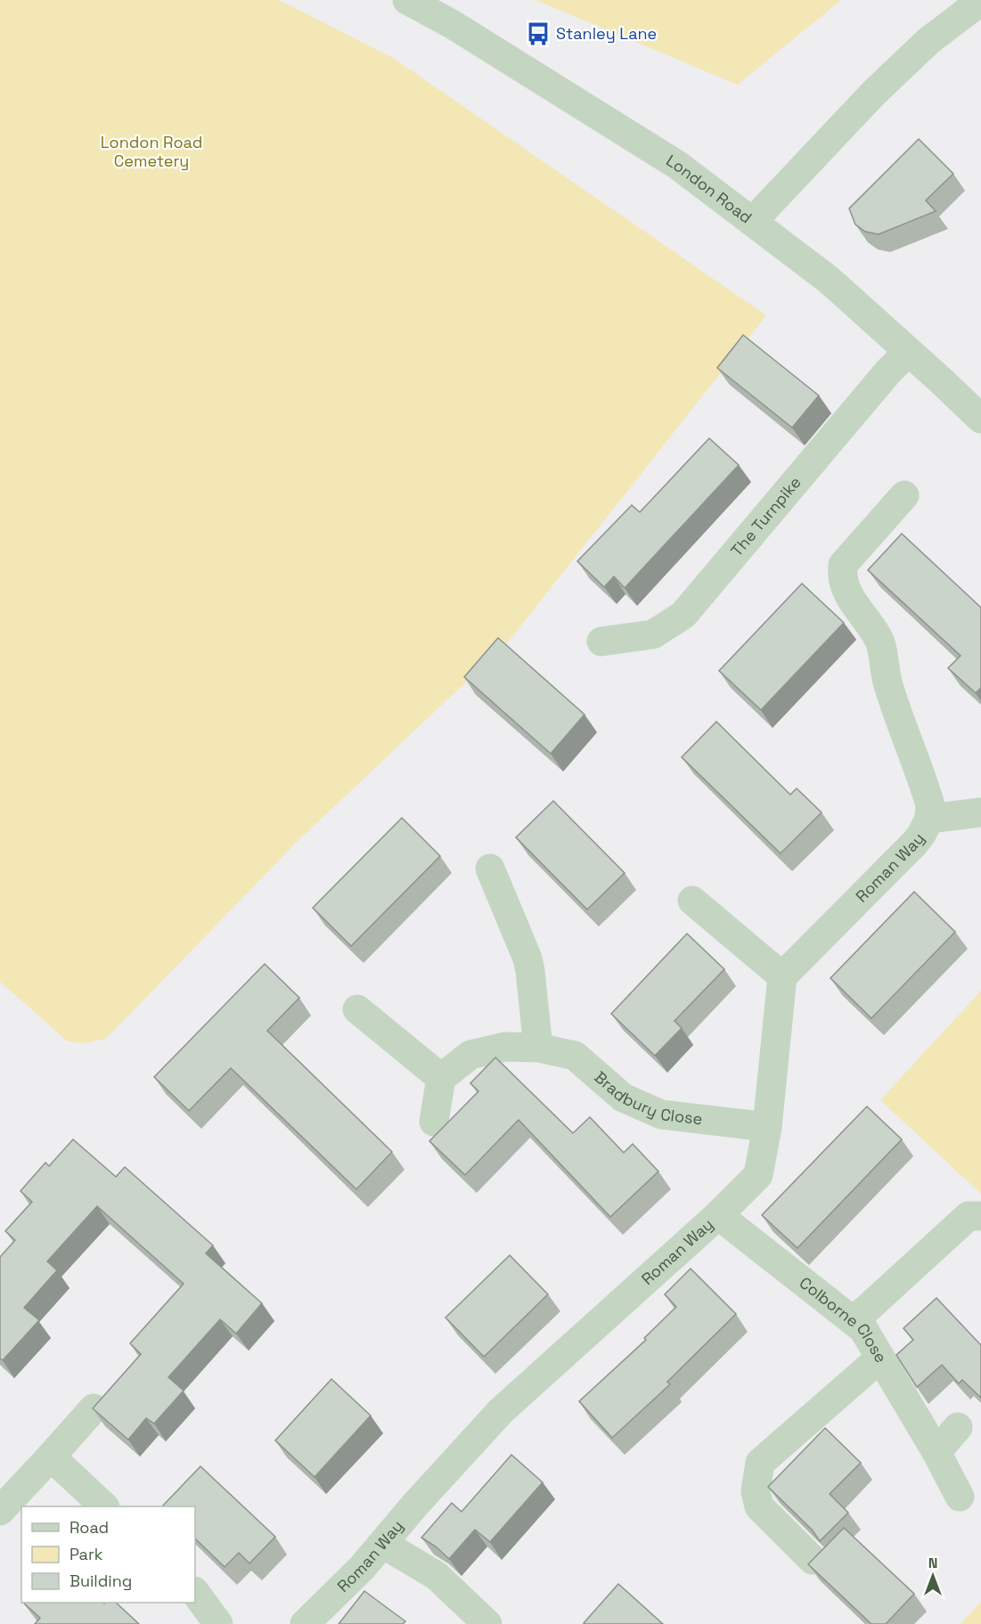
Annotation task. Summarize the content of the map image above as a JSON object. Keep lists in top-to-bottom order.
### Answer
{
  "streets": {
    "street": [
      "London Road",
      "The Turnpike",
      "Roman Way",
      "Bradbury Close",
      "Colborne Close"
    ]
  },
  "crossings": [
    ["London Road", "The Turnpike"],
    ["Roman Way", "Bradbury Close"],
    ["Roman Way", "Colborne Close"]
  ],
  "parks": ["London Road Cemetery"],
  "places": {
    "bus stop": ["Stanley Lane"]
  },
  "legend": ["Road", "Park", "Building"],
  "north": "top"
}
